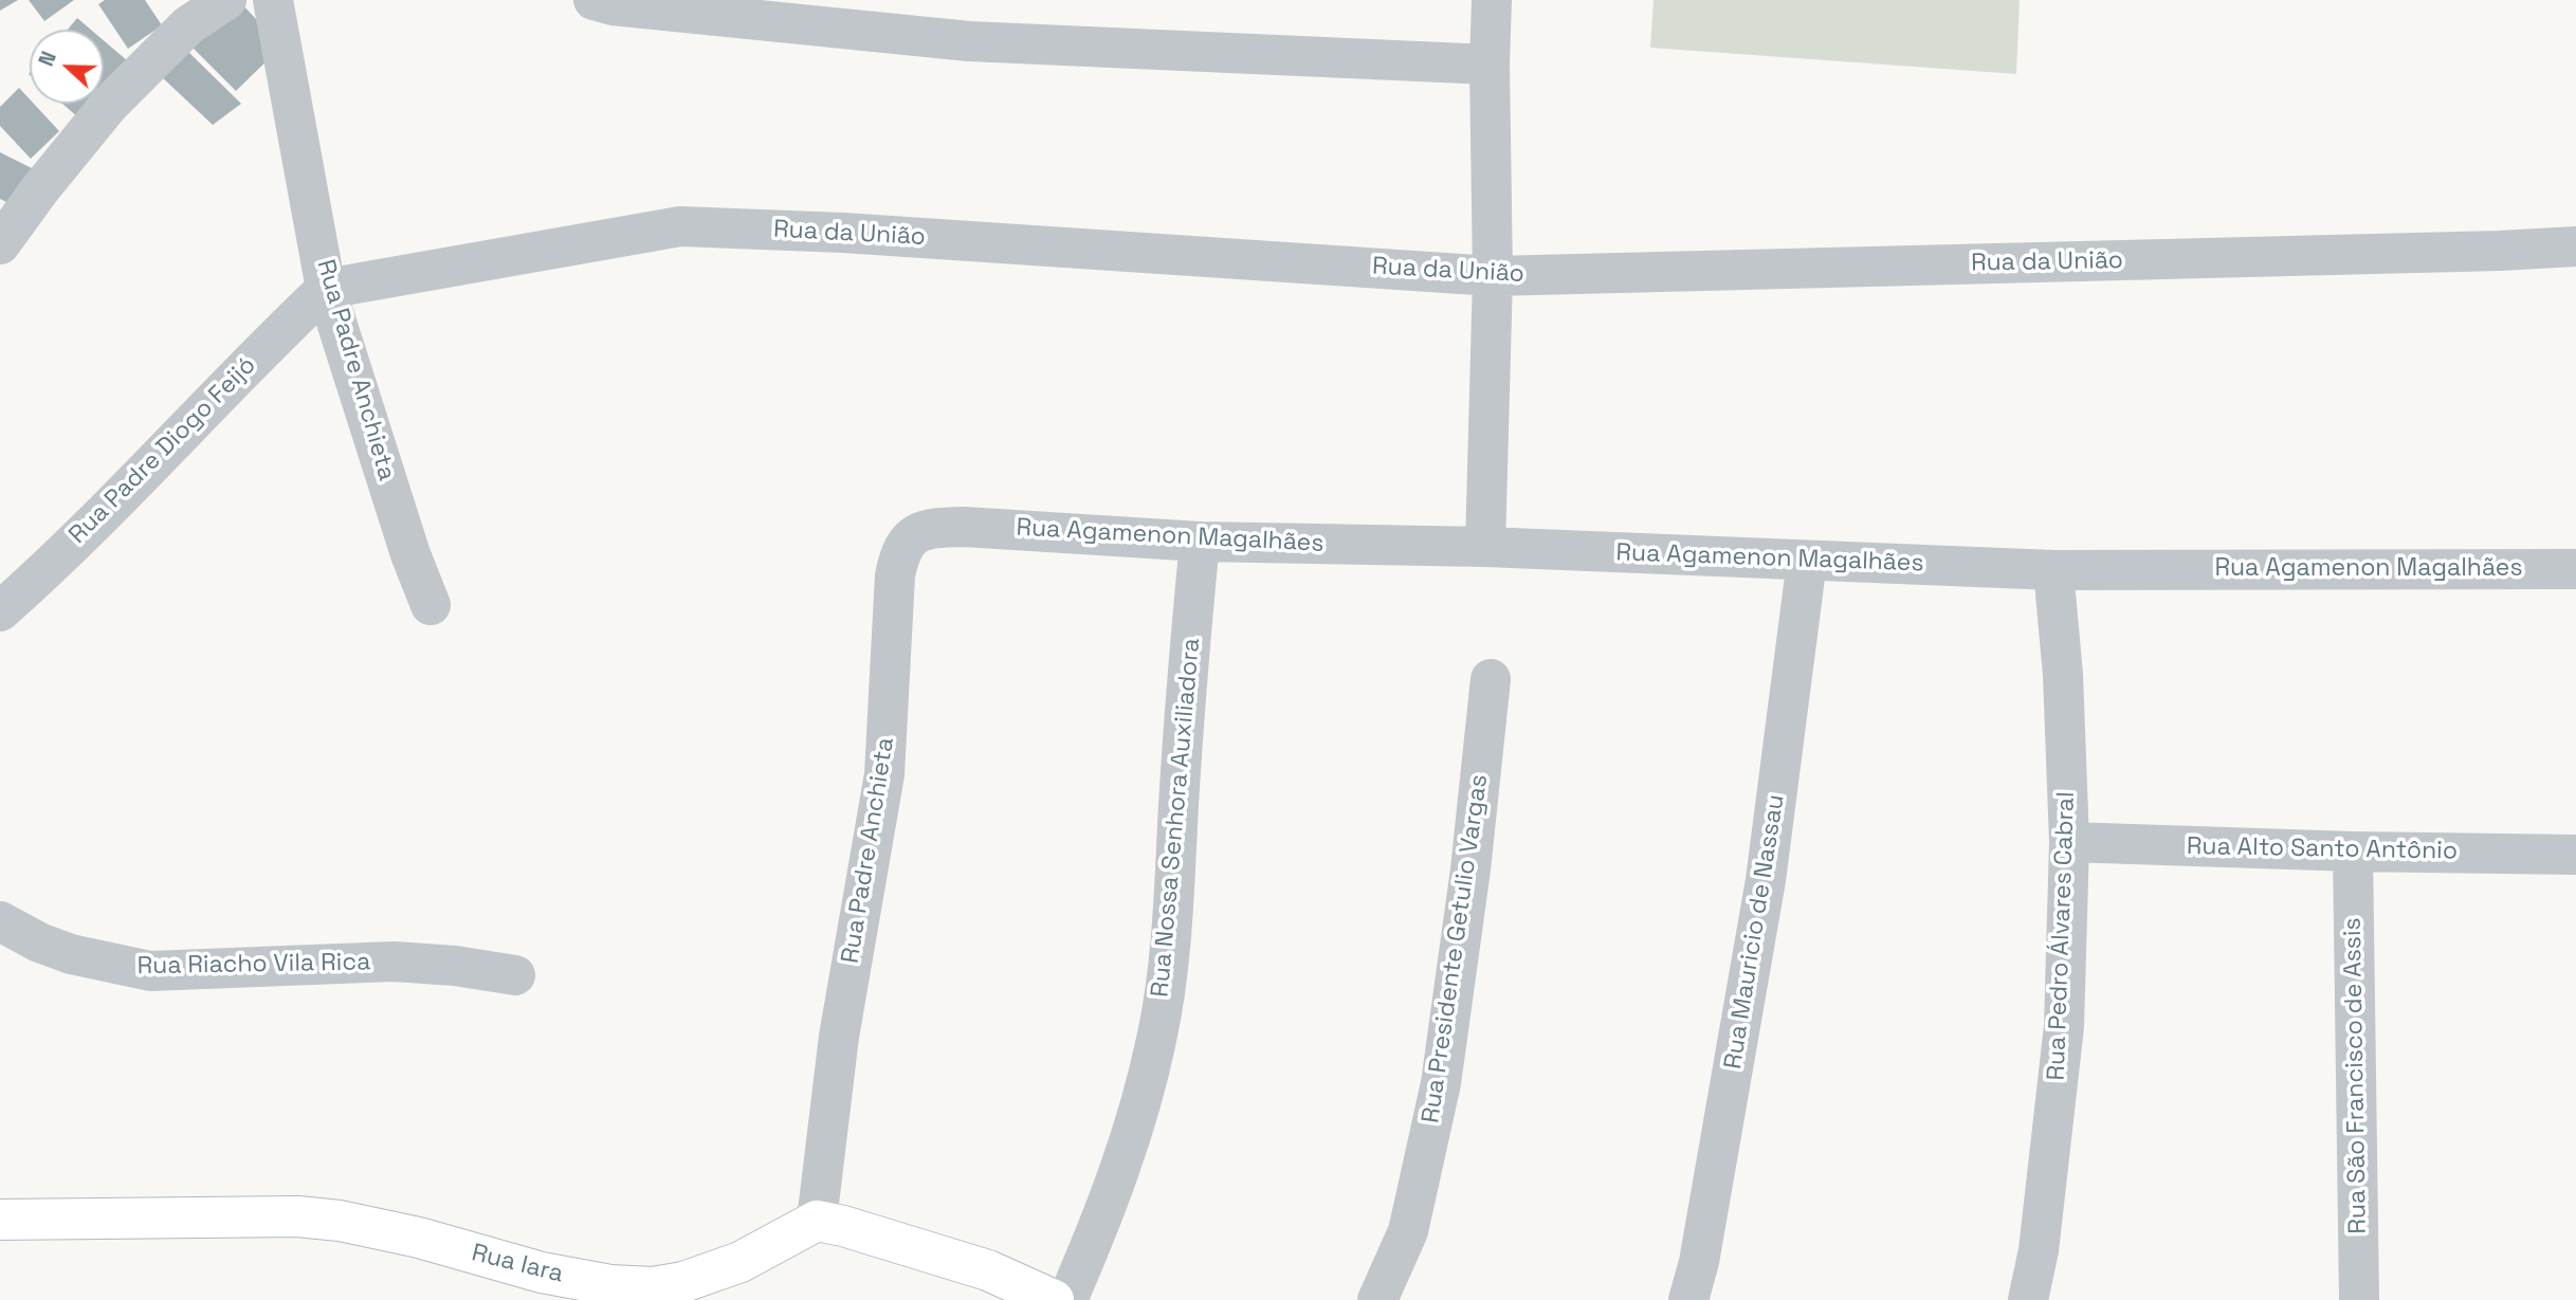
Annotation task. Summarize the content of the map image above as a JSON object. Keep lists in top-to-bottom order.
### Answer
{
  "streets": {
    "street": [
      "Rua da União",
      "Rua Padre Anchieta",
      "Rua Padre Diogo Feijó",
      "Rua Agamenon Magalhães",
      "Rua Nossa Senhora Auxiliadora",
      "Rua Alto Santo Antônio",
      "Rua Mauricio de Nassau",
      "Rua Pedro Álvares Cabral",
      "Rua Presidente Getulio Vargas",
      "Rua Riacho Vila Rica",
      "Rua São Francisco de Assis",
      "Rua Iara"
    ]
  },
  "crossings": [
    ["Rua da União", "Rua Padre Anchieta"],
    ["Rua da União", "Rua Padre Diogo Feijó"],
    ["Rua Padre Anchieta", "Rua Padre Diogo Feijó"],
    ["Rua Padre Anchieta", "Rua Agamenon Magalhães"],
    ["Rua Padre Anchieta", "Rua Iara"],
    ["Rua Agamenon Magalhães", "Rua Nossa Senhora Auxiliadora"],
    ["Rua Agamenon Magalhães", "Rua Mauricio de Nassau"],
    ["Rua Agamenon Magalhães", "Rua Pedro Álvares Cabral"],
    ["Rua Alto Santo Antônio", "Rua Pedro Álvares Cabral"],
    ["Rua Alto Santo Antônio", "Rua São Francisco de Assis"]
  ],
  "north": "left"
}
